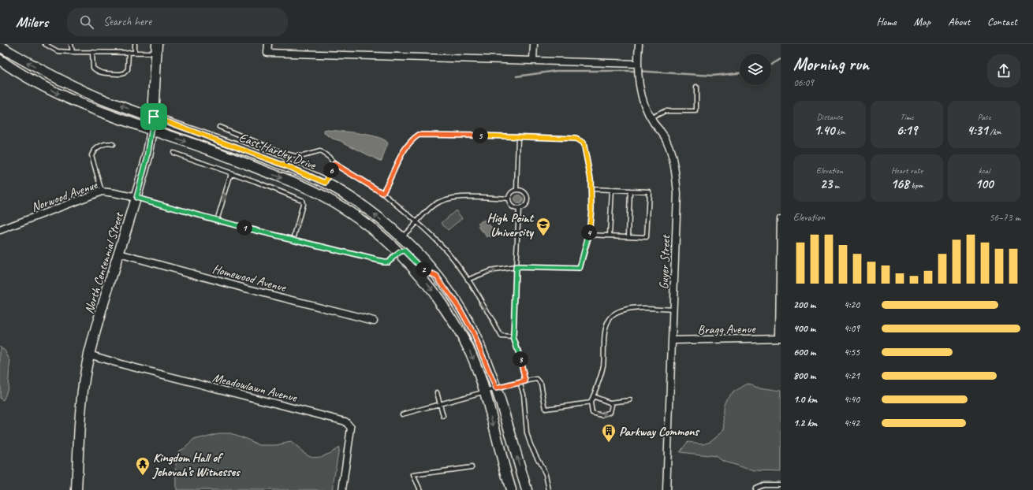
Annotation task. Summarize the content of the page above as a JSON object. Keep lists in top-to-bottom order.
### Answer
{
  "streets": {
    "main road": ["East Hartley Drive", "North Centennial Street"],
    "street": [
      "Norwood Avenue",
      "Guyer Street",
      "Homewood Avenue",
      "Bragg Avenue",
      "Meadowlawn Avenue"
    ]
  },
  "crossings": [
    ["East Hartley Drive", "North Centennial Street"],
    ["Norwood Avenue", "North Centennial Street"],
    ["Guyer Street", "Bragg Avenue"],
    ["North Centennial Street", "Homewood Avenue"],
    ["North Centennial Street", "Meadowlawn Avenue"]
  ],
  "places": {
    "school or university": ["High Point University"],
    "building": ["Parkway Commons"],
    "temple": ["Kingdom Hall of Jehovah’s Witnesses"]
  },
  "page": {
    "header": "Milers",
    "search": "Search here",
    "nav": [
      "Home",
      "Map",
      "About",
      "Contact"
    ],
    "heading": ["Morning run", "06:09"],
    "stats": [
      ["Distance", "1.40 km"],
      ["Time", "6:19"],
      ["Pace", "4:31 /km"],
      ["Elevation", "23 m"],
      ["Heart rate", "168 bpm"],
      ["kcal", "100"]
    ],
    "pins": [
      "5",
      "6",
      "1",
      "4",
      "2",
      "3"
    ],
    "chart": ["Elevation", "56–73 m"],
    "list": [
      {
        "name": "200 m",
        "note": "4:20"
      },
      {
        "name": "400 m",
        "note": "4:09"
      },
      {
        "name": "600 m",
        "note": "4:55"
      },
      {
        "name": "800 m",
        "note": "4:21"
      },
      {
        "name": "1.0 km",
        "note": "4:40"
      },
      {
        "name": "1.2 km",
        "note": "4:42"
      }
    ]
  }
}
